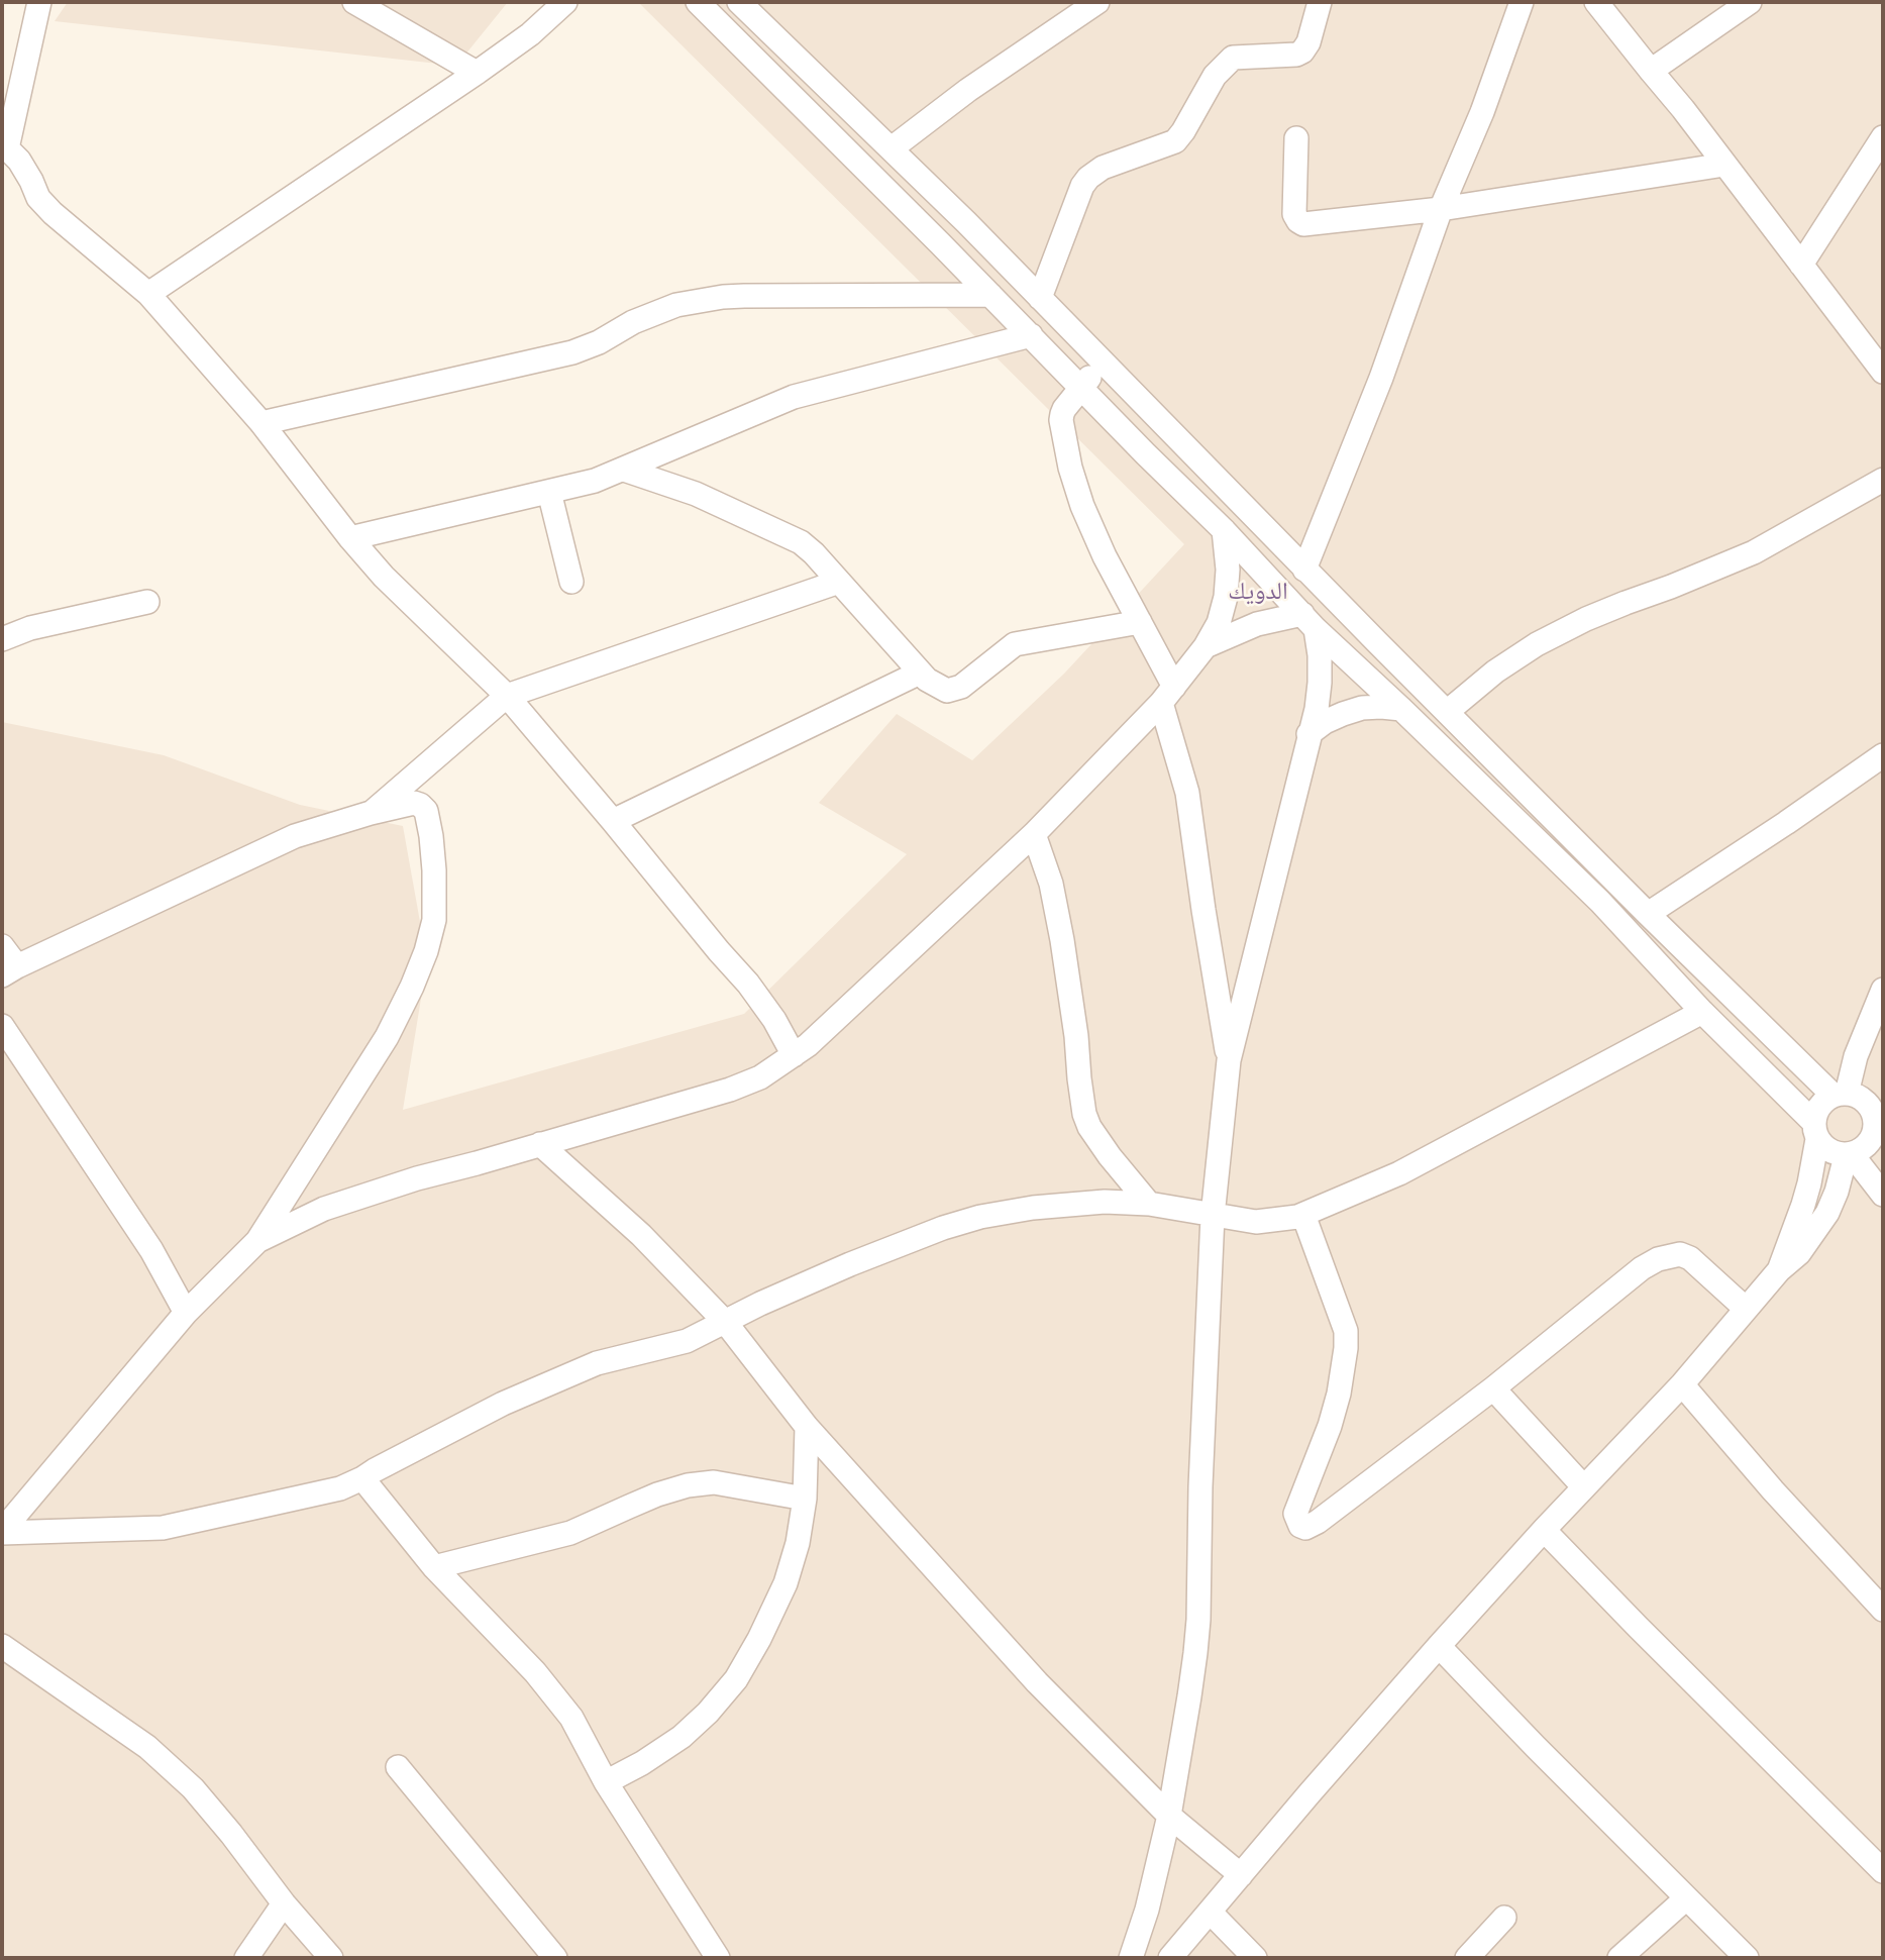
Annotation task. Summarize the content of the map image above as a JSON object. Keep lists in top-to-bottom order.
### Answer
{
  "districts": ["الدويك"]
}
